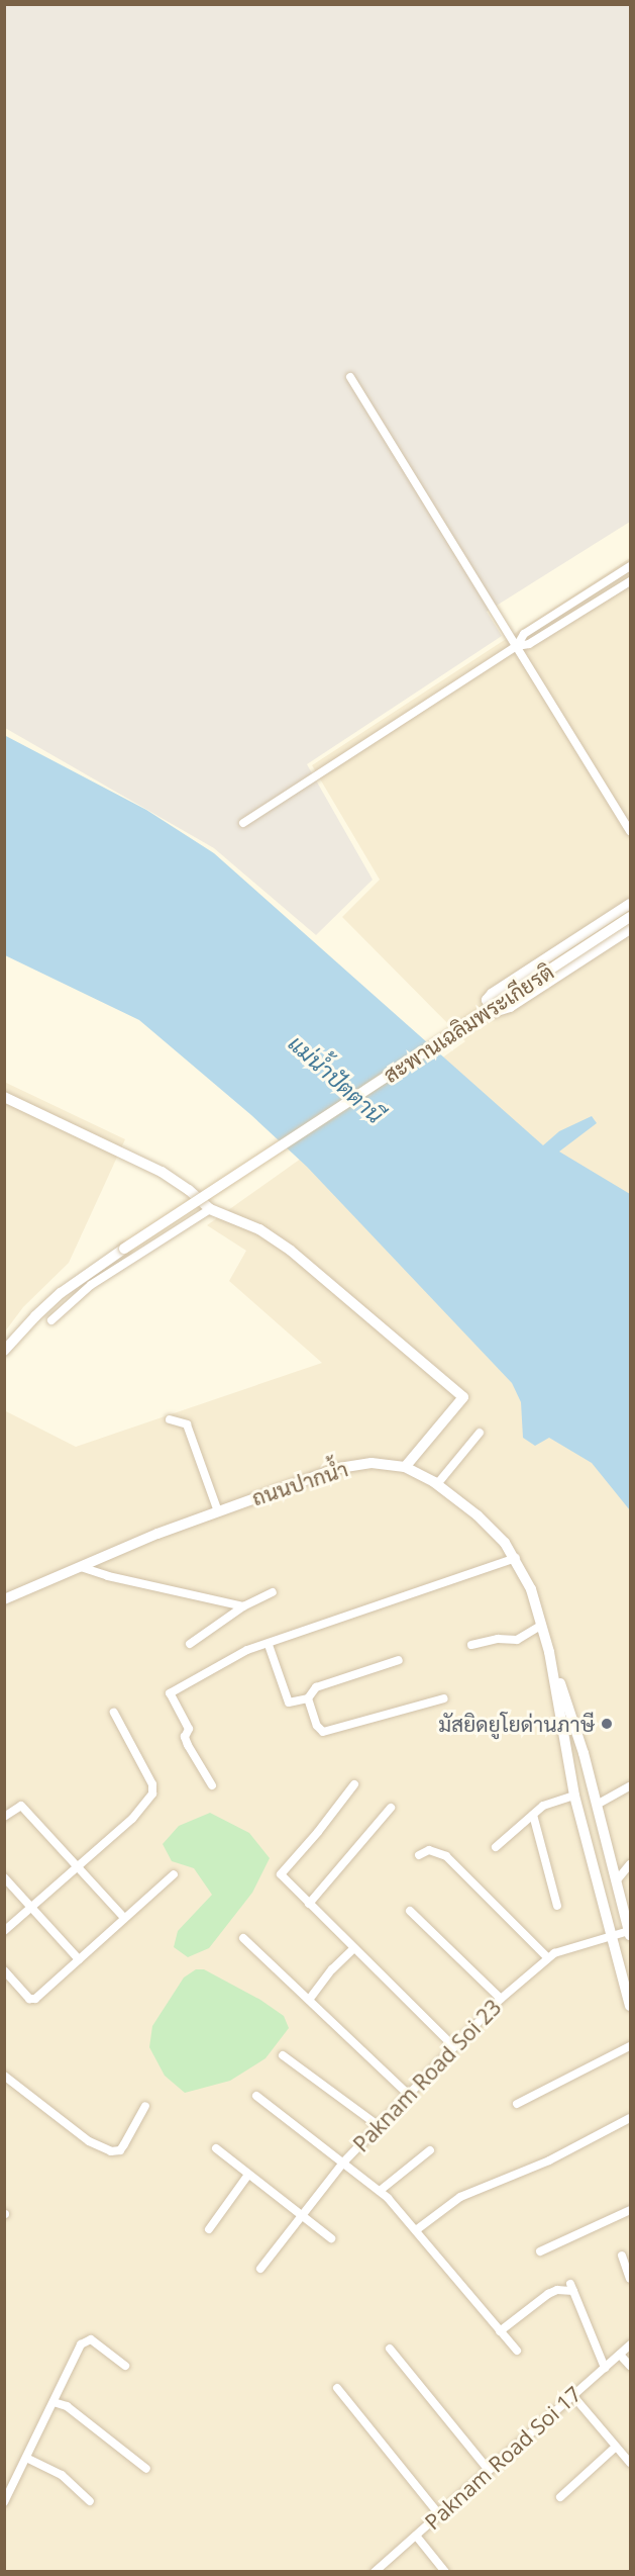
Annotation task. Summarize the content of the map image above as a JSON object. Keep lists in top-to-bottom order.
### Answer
{
  "streets": {
    "street": [
      "สะพานเฉลิมพระเกียรติ",
      "ถนนปากน้ำ",
      "Paknam Road Soi 23",
      "Paknam Road Soi 17"
    ]
  },
  "crossings": [
    ["ถนนปากน้ำ", "Paknam Road Soi 23"]
  ],
  "water": ["แม่น้ำปัตตานี"],
  "places": ["มัสยิดยูโยด่านภาษี"]
}
